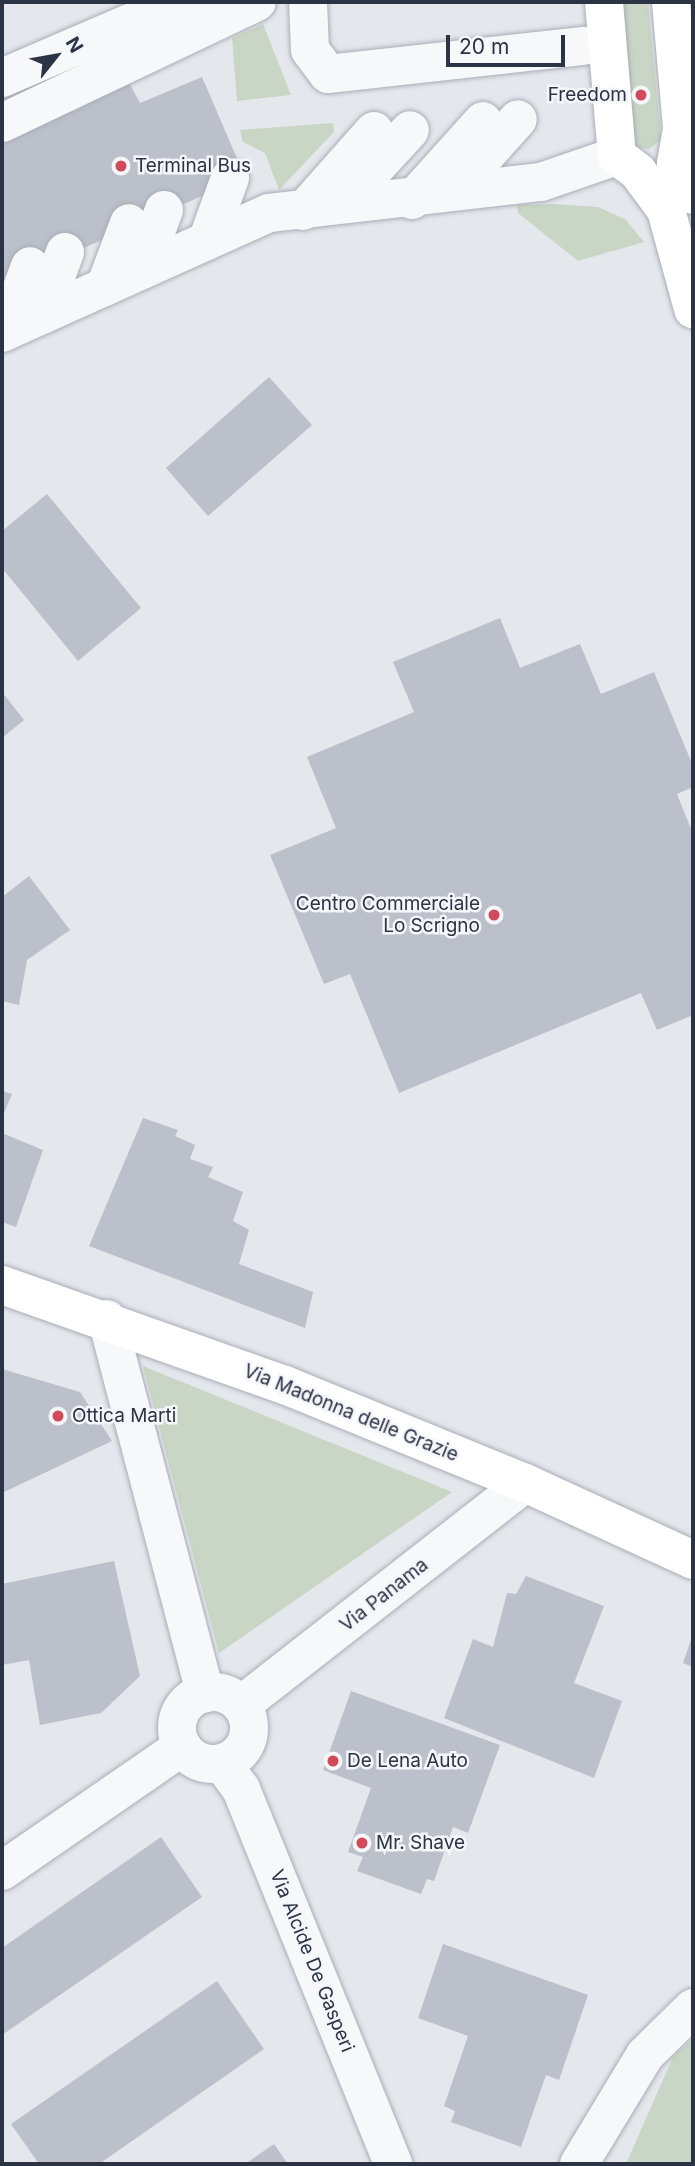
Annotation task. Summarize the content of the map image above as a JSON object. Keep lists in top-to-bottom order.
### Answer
{
  "streets": {
    "main road": ["Via Madonna delle Grazie"],
    "street": ["Via Panama", "Via Alcide De Gasperi"]
  },
  "crossings": [
    ["Via Madonna delle Grazie", "Via Panama"],
    ["Via Panama", "Via Alcide De Gasperi"]
  ],
  "places": [
    "Freedom",
    "Terminal Bus",
    "Centro Commerciale Lo Scrigno",
    "Ottica Marti",
    "De Lena Auto",
    "Mr. Shave"
  ],
  "scale_bar": "20 m",
  "north": "top right"
}
